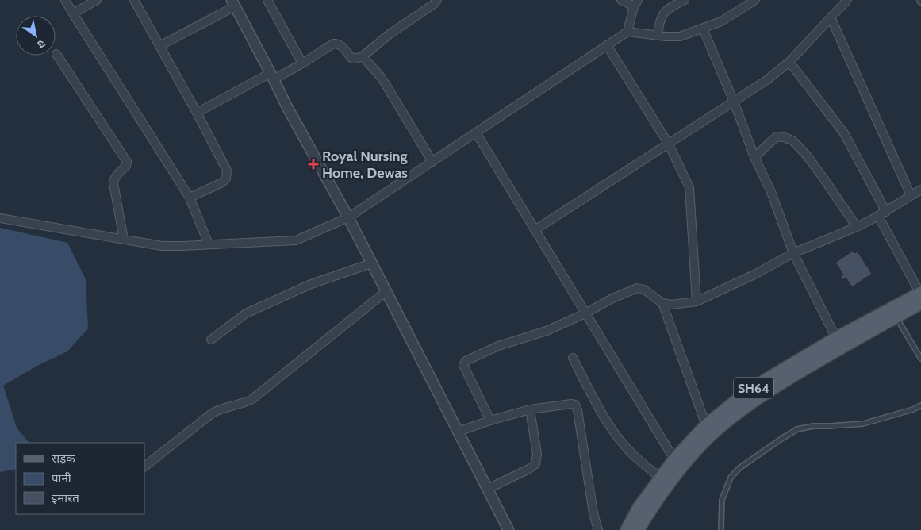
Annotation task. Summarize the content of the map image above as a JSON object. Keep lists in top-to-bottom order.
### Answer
{
  "streets": {
    "main road": ["SH64"]
  },
  "places": {
    "health": ["Royal Nursing Home, Dewas"]
  },
  "legend": ["सड़क", "पानी", "इमारत"],
  "north": "bottom right"
}
